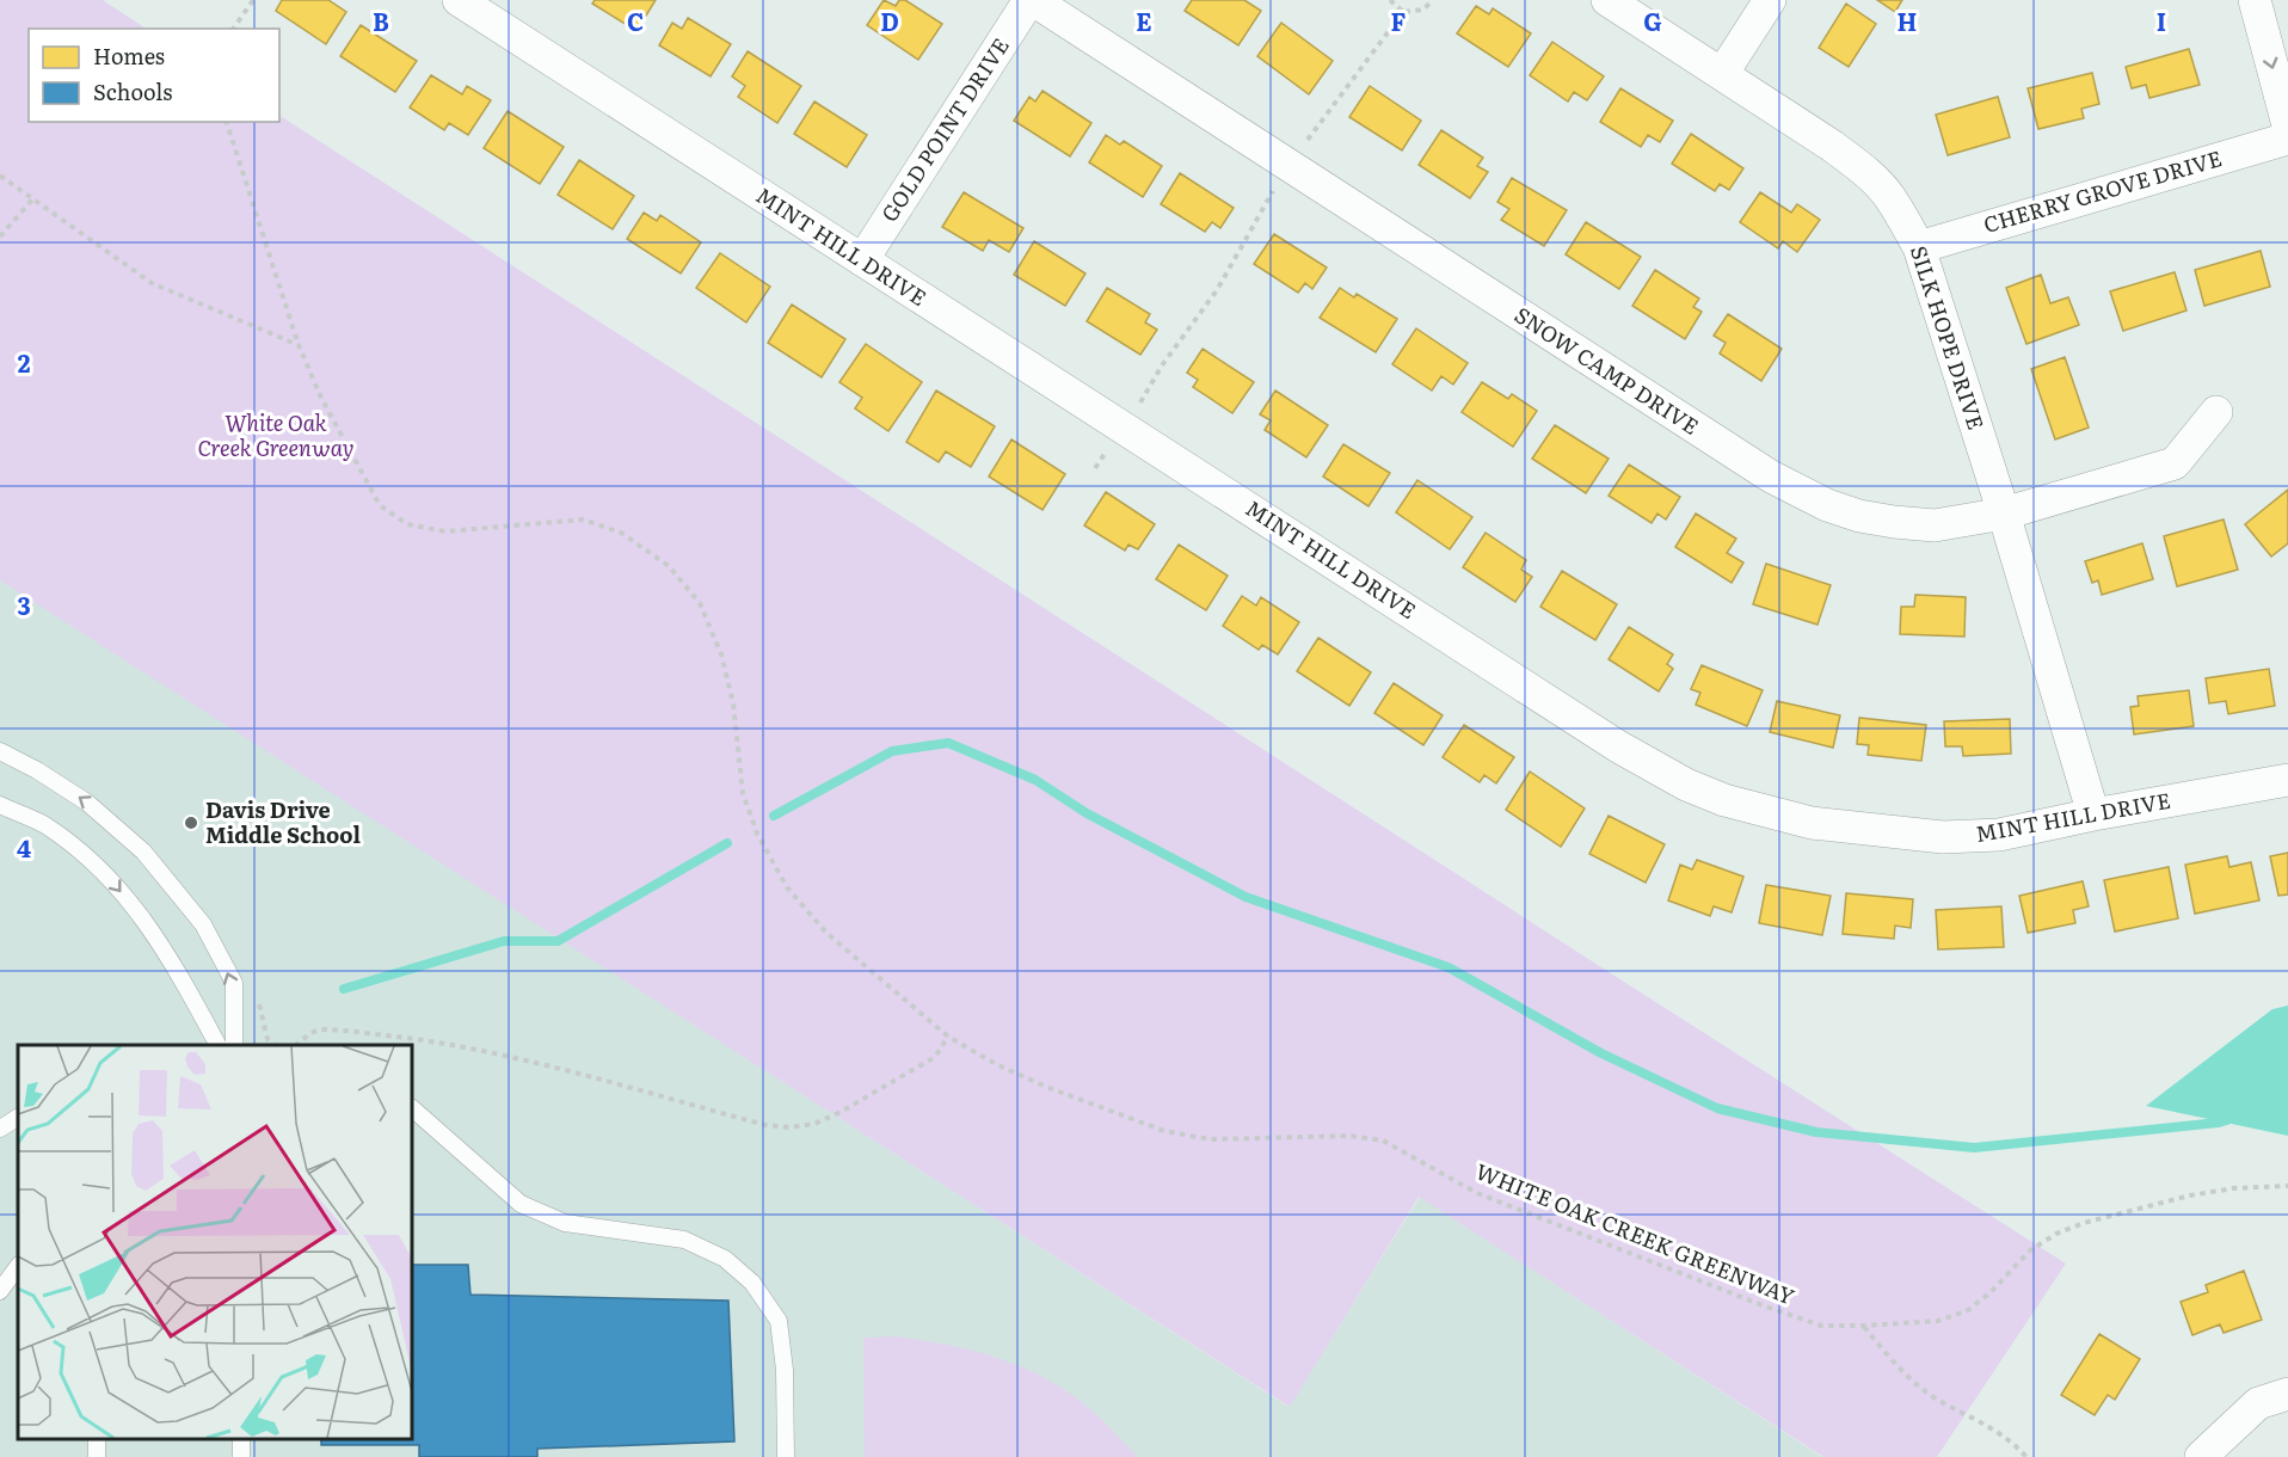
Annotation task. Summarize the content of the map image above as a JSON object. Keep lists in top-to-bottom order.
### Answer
{
  "streets": {
    "street": [
      "GOLD POINT DRIVE",
      "CHERRY GROVE DRIVE",
      "MINT HILL DRIVE",
      "SILK HOPE DRIVE",
      "SNOW CAMP DRIVE"
    ],
    "path": ["WHITE OAK CREEK GREENWAY"]
  },
  "crossings": [
    ["GOLD POINT DRIVE", "MINT HILL DRIVE"],
    ["GOLD POINT DRIVE", "SNOW CAMP DRIVE"],
    ["CHERRY GROVE DRIVE", "SILK HOPE DRIVE"],
    ["MINT HILL DRIVE", "SILK HOPE DRIVE"],
    ["SILK HOPE DRIVE", "SNOW CAMP DRIVE"]
  ],
  "parks": ["White Oak Creek Greenway"],
  "places": ["Davis Drive Middle School"],
  "legend": ["Homes", "Schools"],
  "grid": {
    "columns": [
      "B",
      "C",
      "D",
      "E",
      "F",
      "G",
      "H",
      "I"
    ],
    "rows": ["2", "3", "4"]
  }
}
